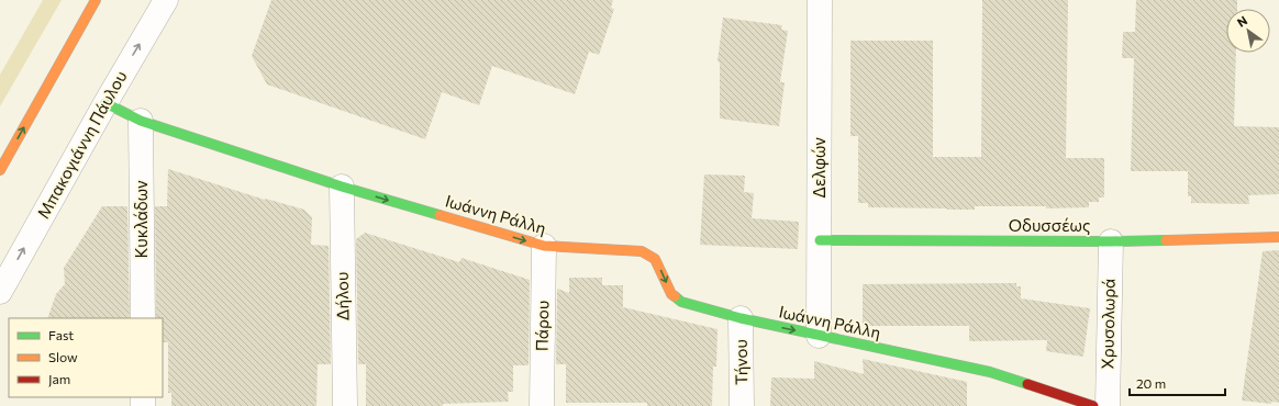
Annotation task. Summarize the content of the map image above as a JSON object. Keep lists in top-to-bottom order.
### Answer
{
  "streets": {
    "main road": ["Ιωάννη Ράλλη", "Οδυσσέως"],
    "street": [
      "Μπακογιάννη Πάυλου",
      "Δελφών",
      "Κυκλάδων",
      "Δήλου",
      "Χρυσολωρά",
      "Πάρου",
      "Τήνου"
    ]
  },
  "crossings": [
    ["Μπακογιάννη Πάυλου", "Ιωάννη Ράλλη"],
    ["Δελφών", "Ιωάννη Ράλλη"],
    ["Δελφών", "Οδυσσέως"],
    ["Ιωάννη Ράλλη", "Κυκλάδων"],
    ["Ιωάννη Ράλλη", "Δήλου"],
    ["Ιωάννη Ράλλη", "Πάρου"],
    ["Ιωάννη Ράλλη", "Τήνου"],
    ["Οδυσσέως", "Χρυσολωρά"]
  ],
  "one_way": ["Μπακογιάννη Πάυλου", "Ιωάννη Ράλλη"],
  "legend": ["Fast", "Slow", "Jam"],
  "scale_bar": "20 m",
  "north": "top left"
}
